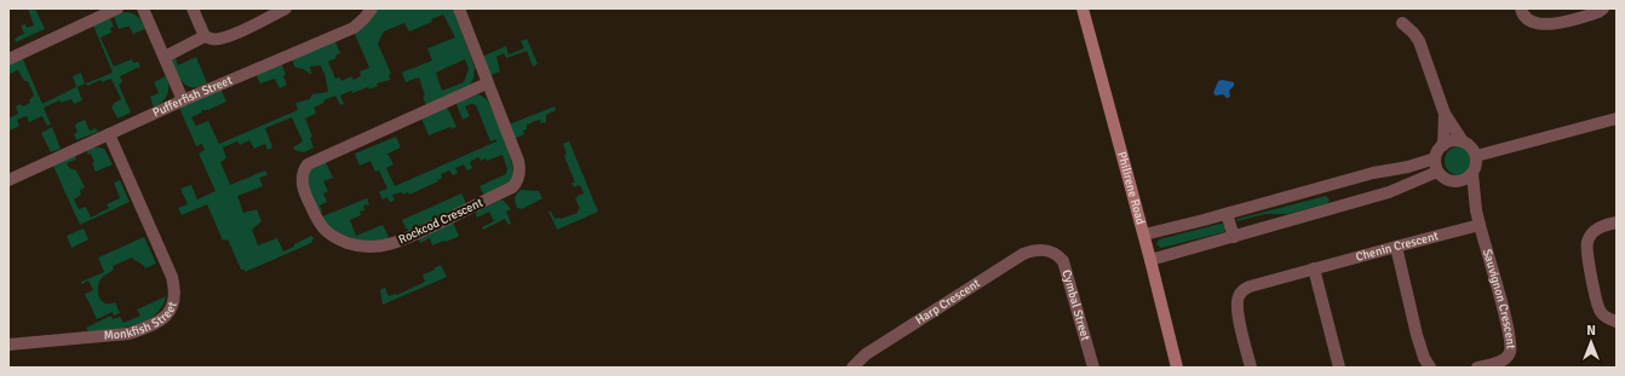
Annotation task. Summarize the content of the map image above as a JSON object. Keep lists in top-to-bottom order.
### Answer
{
  "streets": {
    "street": [
      "Pufferfish Street",
      "Philirene Road",
      "Rockcod Crescent",
      "Chenin Crescent",
      "Sauvignon Crescent",
      "Harp Crescent",
      "Cymbal Street",
      "Monkfish Street"
    ]
  },
  "crossings": [
    ["Pufferfish Street", "Monkfish Street"],
    ["Chenin Crescent", "Sauvignon Crescent"],
    ["Harp Crescent", "Cymbal Street"]
  ],
  "north": "top"
}
